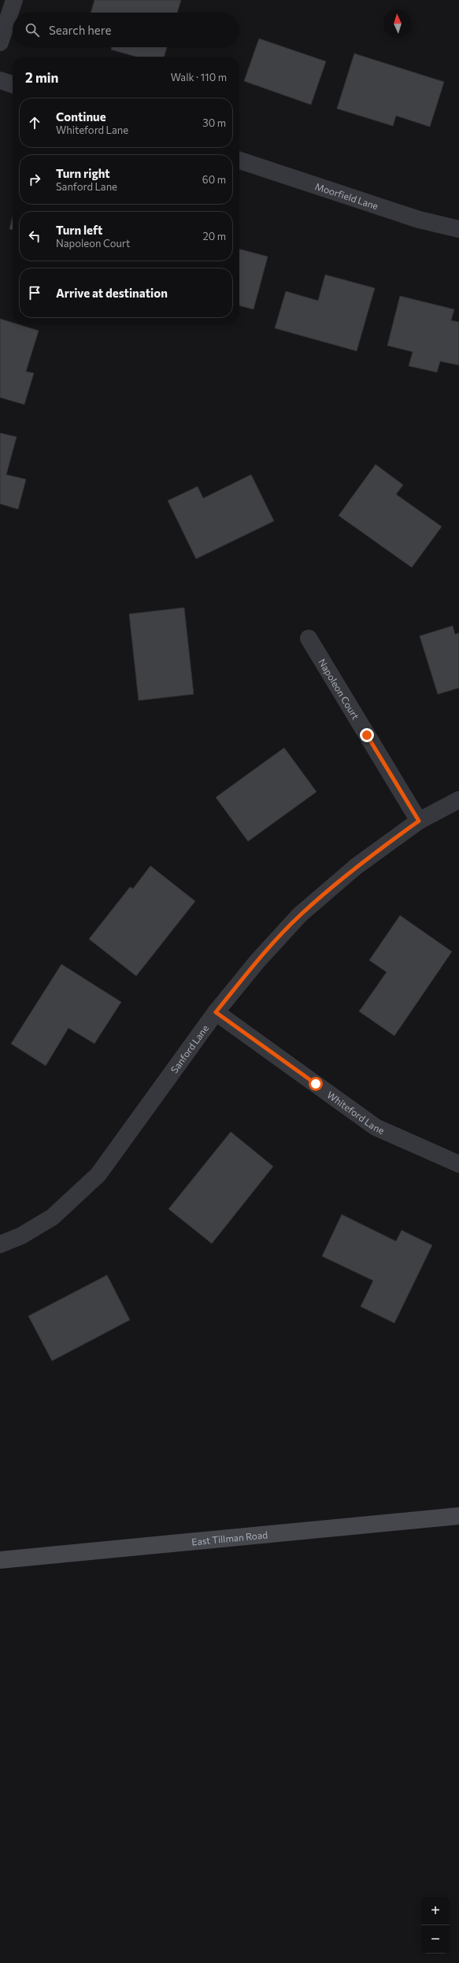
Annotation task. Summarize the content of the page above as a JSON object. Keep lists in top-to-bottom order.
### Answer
{
  "streets": {
    "main road": ["East Tillman Road"],
    "street": [
      "Moorfield Lane",
      "Napoleon Court",
      "Sanford Lane",
      "Whiteford Lane"
    ]
  },
  "crossings": [
    ["Napoleon Court", "Sanford Lane"],
    ["Sanford Lane", "Whiteford Lane"]
  ],
  "north": "top",
  "page": {
    "search": "Search here",
    "heading": ["2 min", "Walk · 110 m"],
    "list": [
      ["Continue", "Whiteford Lane", "30 m"],
      ["Turn right", "Sanford Lane", "60 m"],
      ["Turn left", "Napoleon Court", "20 m"],
      "Arrive at destination"
    ],
    "map_buttons": ["+", "−"]
  }
}
